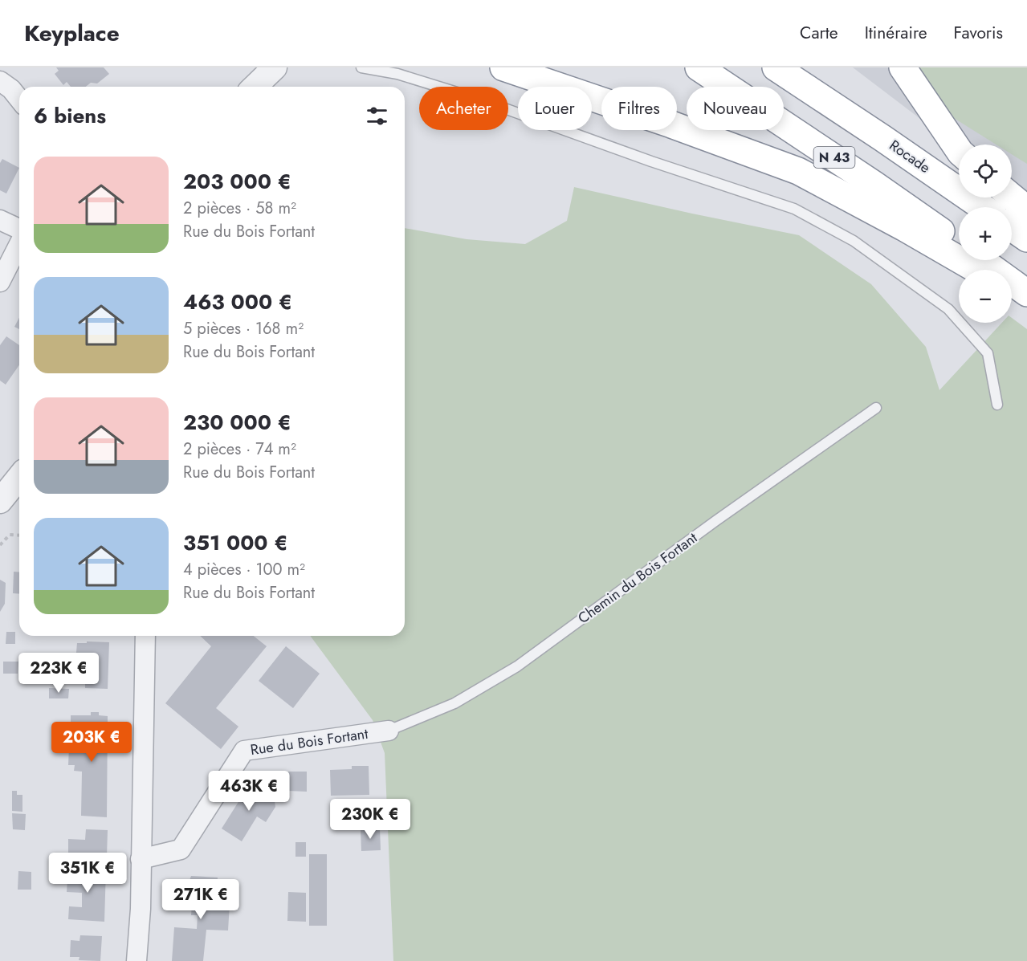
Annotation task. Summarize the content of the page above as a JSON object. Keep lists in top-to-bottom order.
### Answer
{
  "streets": {
    "highway": ["Rocade", "N 43"],
    "street": ["Rue du Bois Fortant"],
    "lane": ["Chemin du Bois Fortant"]
  },
  "crossings": [
    ["Chemin du Bois Fortant", "Rue du Bois Fortant"]
  ],
  "page": {
    "header": "Keyplace",
    "nav": ["Carte", "Itinéraire", "Favoris"],
    "chip": [
      "Acheter",
      "Louer",
      "Filtres",
      "Nouveau"
    ],
    "heading": "6 biens",
    "map_buttons": ["+", "−"],
    "list": [
      {
        "name": "203 000 €",
        "note": "2 pièces · 58 m² · Rue du Bois Fortant"
      },
      {
        "name": "463 000 €",
        "note": "5 pièces · 168 m² · Rue du Bois Fortant"
      },
      {
        "name": "230 000 €",
        "note": "2 pièces · 74 m² · Rue du Bois Fortant"
      },
      {
        "name": "351 000 €",
        "note": "4 pièces · 100 m² · Rue du Bois Fortant"
      }
    ],
    "price": [
      "223K €",
      "203K €",
      "463K €",
      "230K €",
      "351K €",
      "271K €"
    ]
  }
}
